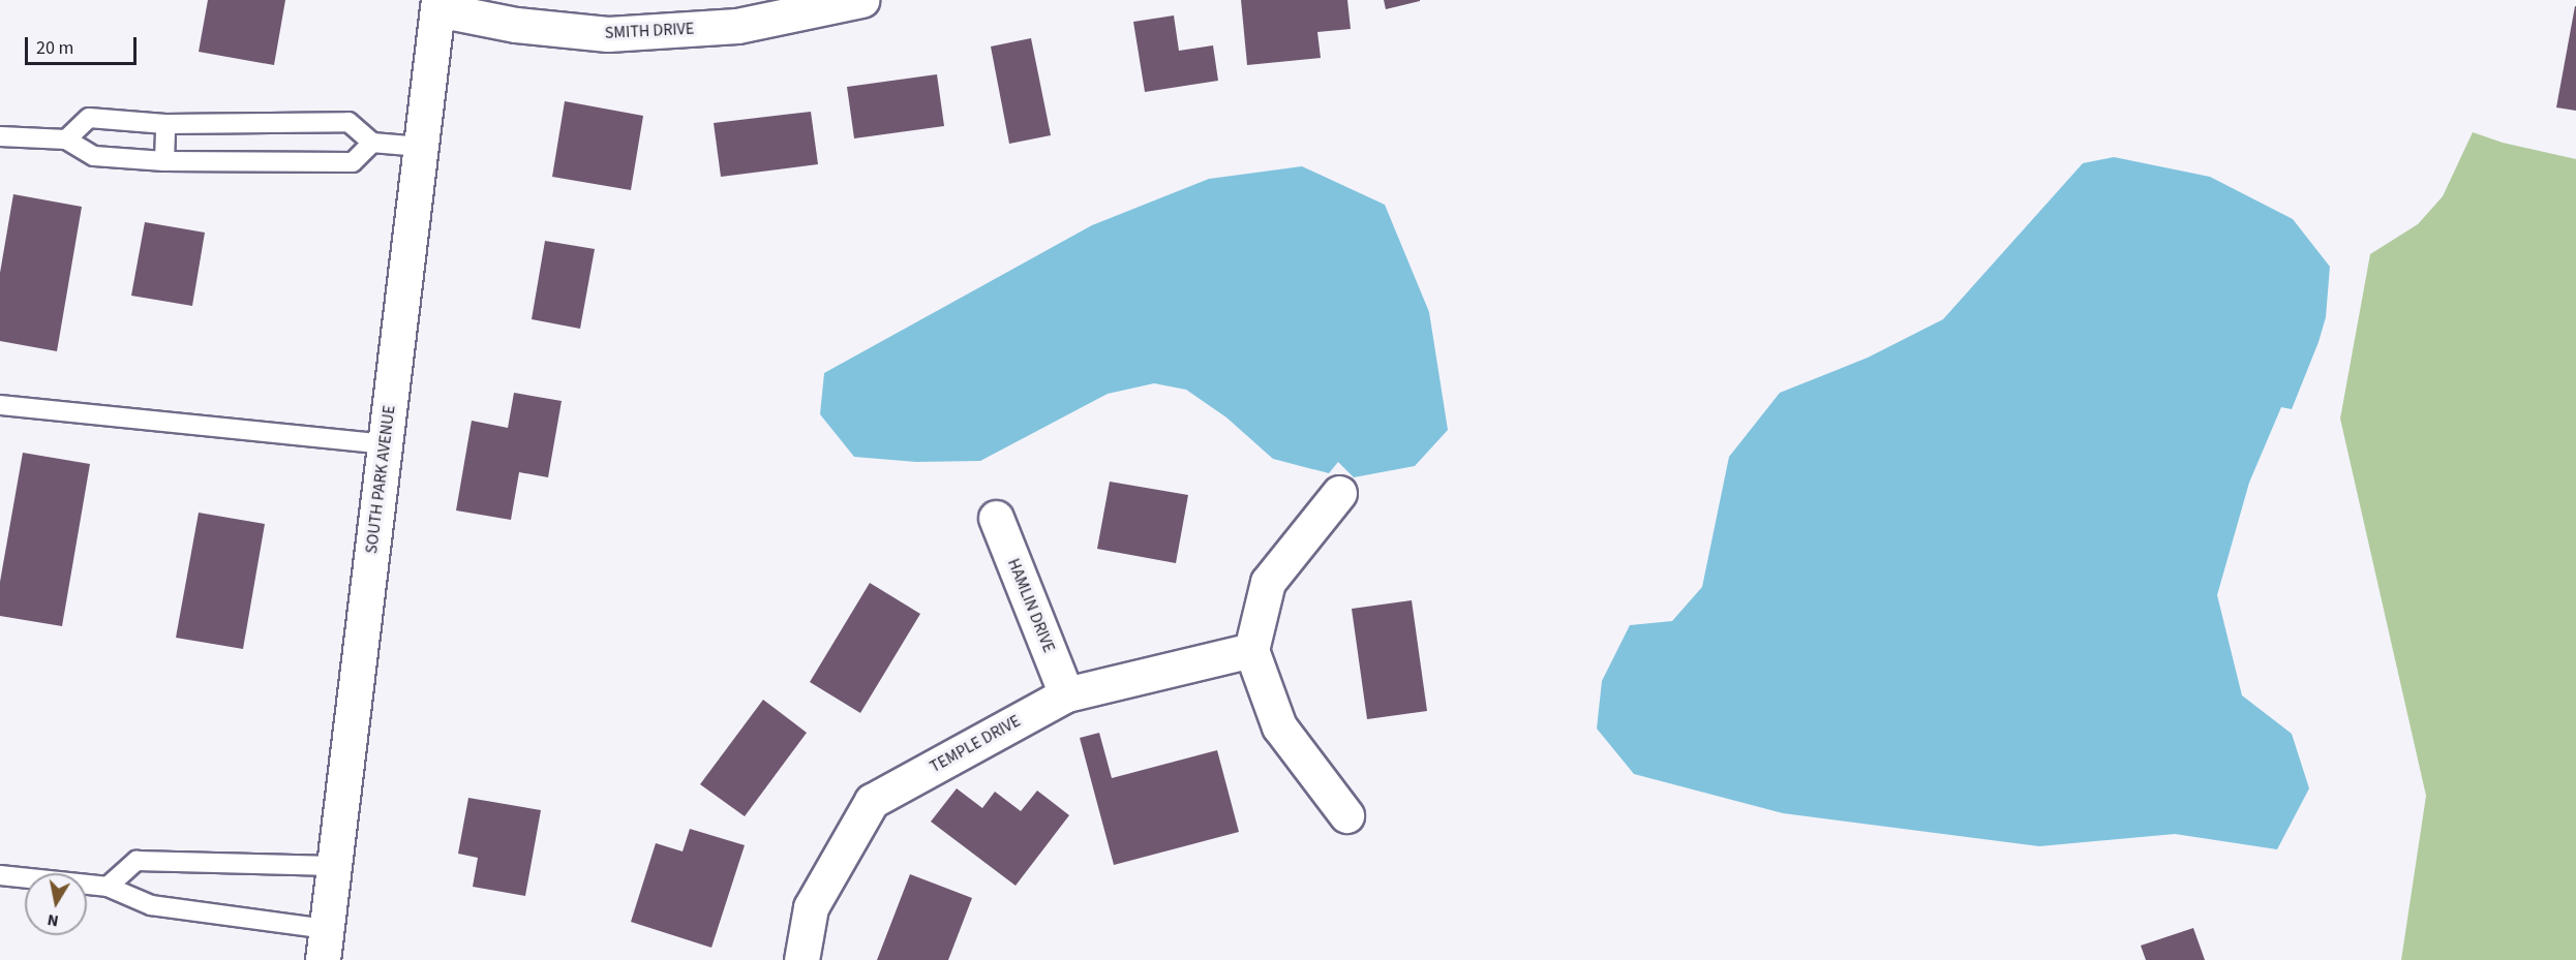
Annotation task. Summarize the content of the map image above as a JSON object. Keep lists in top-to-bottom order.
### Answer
{
  "streets": {
    "street": [
      "SMITH DRIVE",
      "SOUTH PARK AVENUE",
      "HAMLIN DRIVE",
      "TEMPLE DRIVE"
    ]
  },
  "crossings": [
    ["SMITH DRIVE", "SOUTH PARK AVENUE"],
    ["HAMLIN DRIVE", "TEMPLE DRIVE"]
  ],
  "scale_bar": "20 m",
  "north": "bottom"
}
